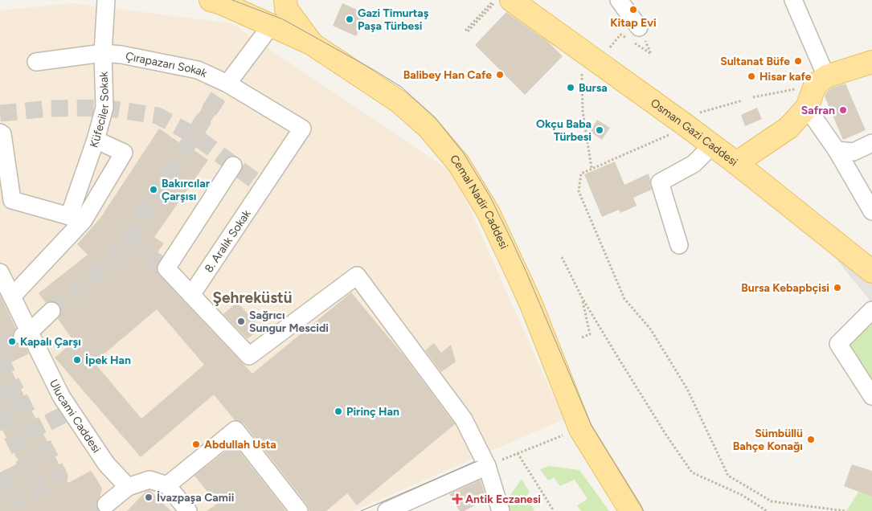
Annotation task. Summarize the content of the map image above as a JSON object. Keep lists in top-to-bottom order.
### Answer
{
  "streets": {
    "main road": ["Osman Gazi Caddesi", "Cemal Nadir Caddesi"],
    "street": [
      "Çırapazarı Sokak",
      "Küfeciler Sokak",
      "8. Aralık Sokak",
      "Ulucami Caddesi"
    ]
  },
  "crossings": [
    ["Çırapazarı Sokak", "Küfeciler Sokak"],
    ["Çırapazarı Sokak", "8. Aralık Sokak"]
  ],
  "districts": ["Şehreküstü"],
  "places": {
    "other": [
      "Kitap Evi",
      "Gazi Timurtaş Paşa Türbesi",
      "Sultanat Büfe",
      "Balibey Han Cafe",
      "Hisar kafe",
      "Bursa",
      "Safran",
      "Okçu Baba Türbesi",
      "Bakırcılar Çarşısı",
      "Bursa Kebapbçisi",
      "Sağrıcı Sungur Mescidi",
      "Kapalı Çarşı",
      "İpek Han",
      "Pirinç Han",
      "Sümbüllü Bahçe Konağı",
      "Abdullah Usta",
      "İvazpaşa Camii"
    ],
    "health": ["Antik Eczanesi"]
  }
}
